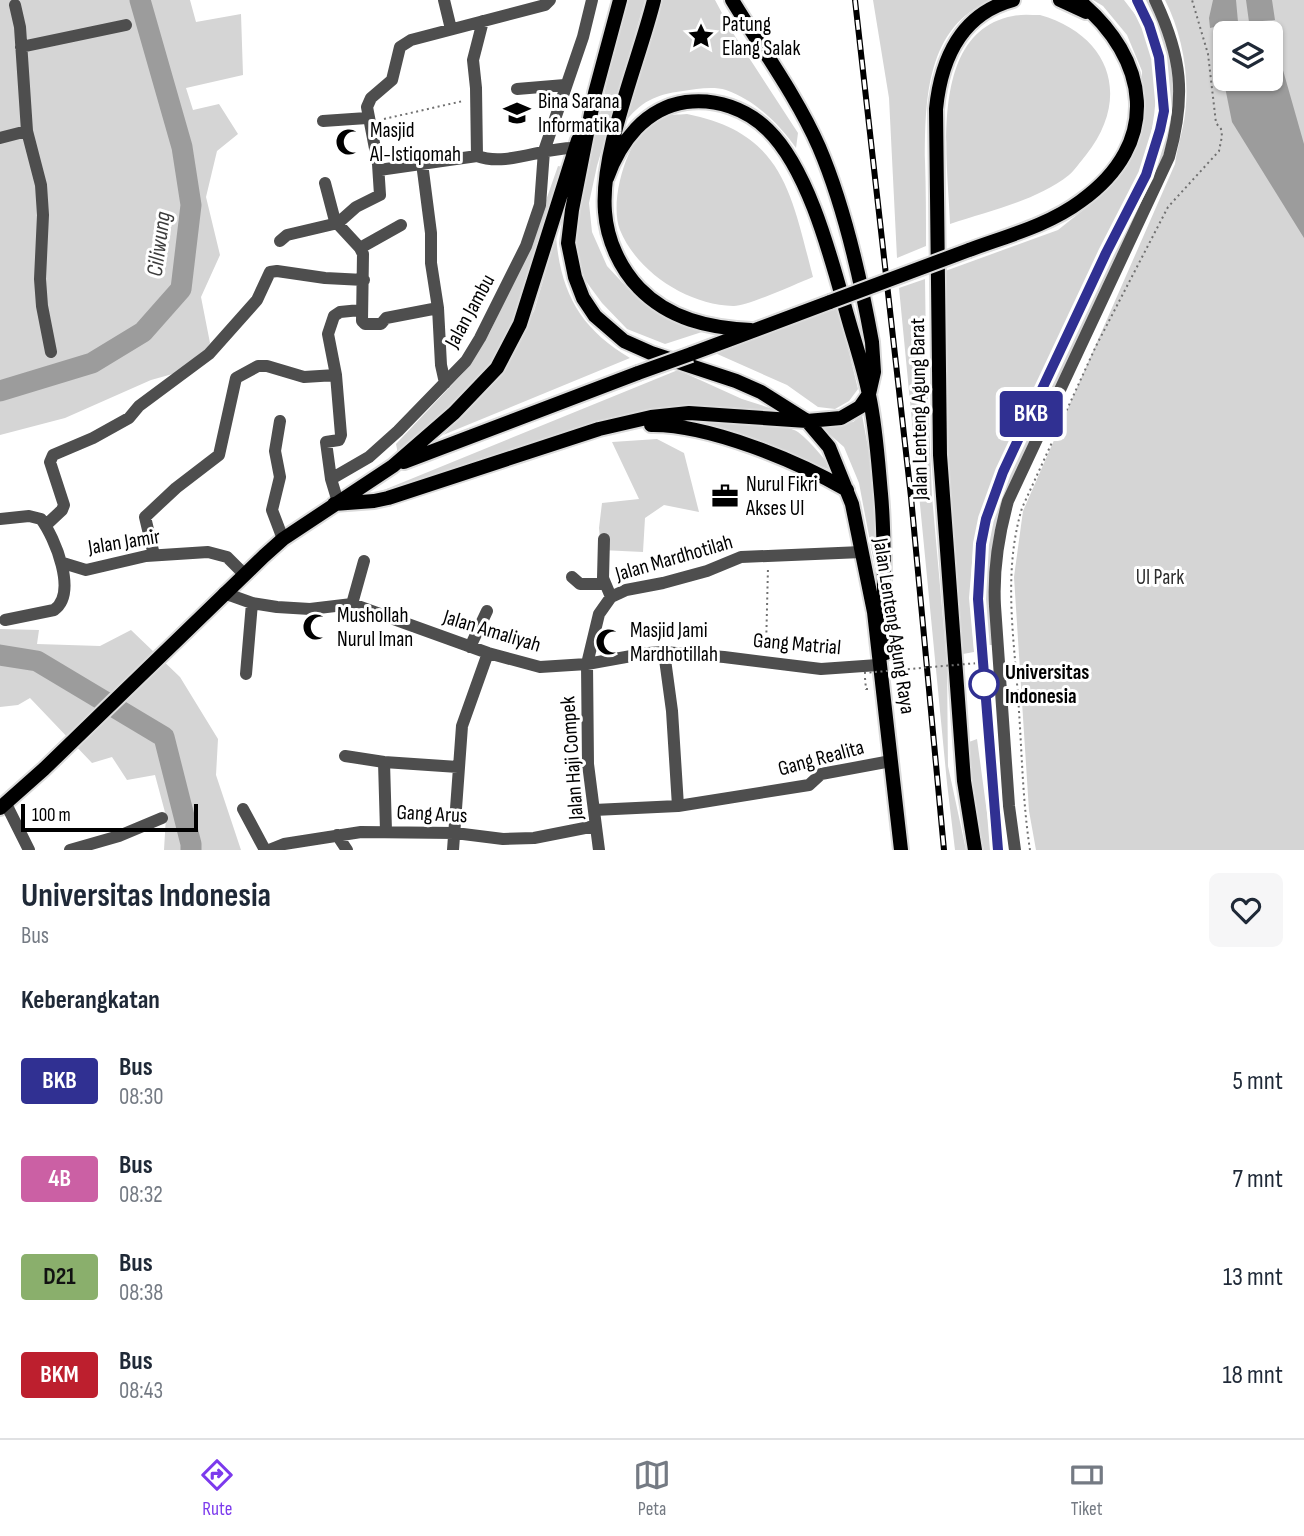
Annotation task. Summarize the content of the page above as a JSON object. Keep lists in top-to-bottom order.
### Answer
{
  "streets": {
    "main road": ["Jalan Lenteng Agung Barat", "Jalan Lenteng Agung Raya"],
    "street": [
      "Jalan Jambu",
      "Jalan Jamir",
      "Jalan Mardhotilah",
      "Jalan Amaliyah",
      "Gang Matrial",
      "Jalan Haji Compek",
      "Gang Realita",
      "Gang Arus"
    ]
  },
  "crossings": [
    ["Jalan Mardhotilah", "Jalan Lenteng Agung Raya"],
    ["Jalan Mardhotilah", "Jalan Amaliyah"],
    ["Jalan Mardhotilah", "Gang Matrial"],
    ["Jalan Mardhotilah", "Jalan Haji Compek"],
    ["Jalan Lenteng Agung Raya", "Gang Matrial"],
    ["Jalan Lenteng Agung Raya", "Gang Realita"],
    ["Jalan Amaliyah", "Gang Matrial"],
    ["Jalan Amaliyah", "Jalan Haji Compek"],
    ["Gang Matrial", "Jalan Haji Compek"],
    ["Jalan Haji Compek", "Gang Realita"],
    ["Jalan Haji Compek", "Gang Arus"]
  ],
  "water": ["Ciliwung"],
  "parks": ["UI Park"],
  "places": {
    "place": ["Patung Elang Salak"],
    "school or university": ["Bina Sarana Informatika"],
    "mosque": ["Masjid Al-Istiqomah", "Mushollah Nurul Iman", "Masjid Jami Mardhotillah"],
    "office": ["Nurul Fikri Akses UI"],
    "other": ["Universitas Indonesia"]
  },
  "lines": ["bus line BKB"],
  "scale_bar": "100 m",
  "page": {
    "on_map": "BKB",
    "scale": "100 m",
    "heading": [
      ["Universitas Indonesia", "Bus"],
      "Keberangkatan"
    ],
    "list": [
      {
        "mark": "BKB",
        "name": "Bus",
        "note": "08:30",
        "value": "5 mnt"
      },
      {
        "mark": "4B",
        "name": "Bus",
        "note": "08:32",
        "value": "7 mnt"
      },
      {
        "mark": "D21",
        "name": "Bus",
        "note": "08:38",
        "value": "13 mnt"
      },
      {
        "mark": "BKM",
        "name": "Bus",
        "note": "08:43",
        "value": "18 mnt"
      }
    ],
    "tabs": ["Rute", "Peta", "Tiket"]
  }
}
